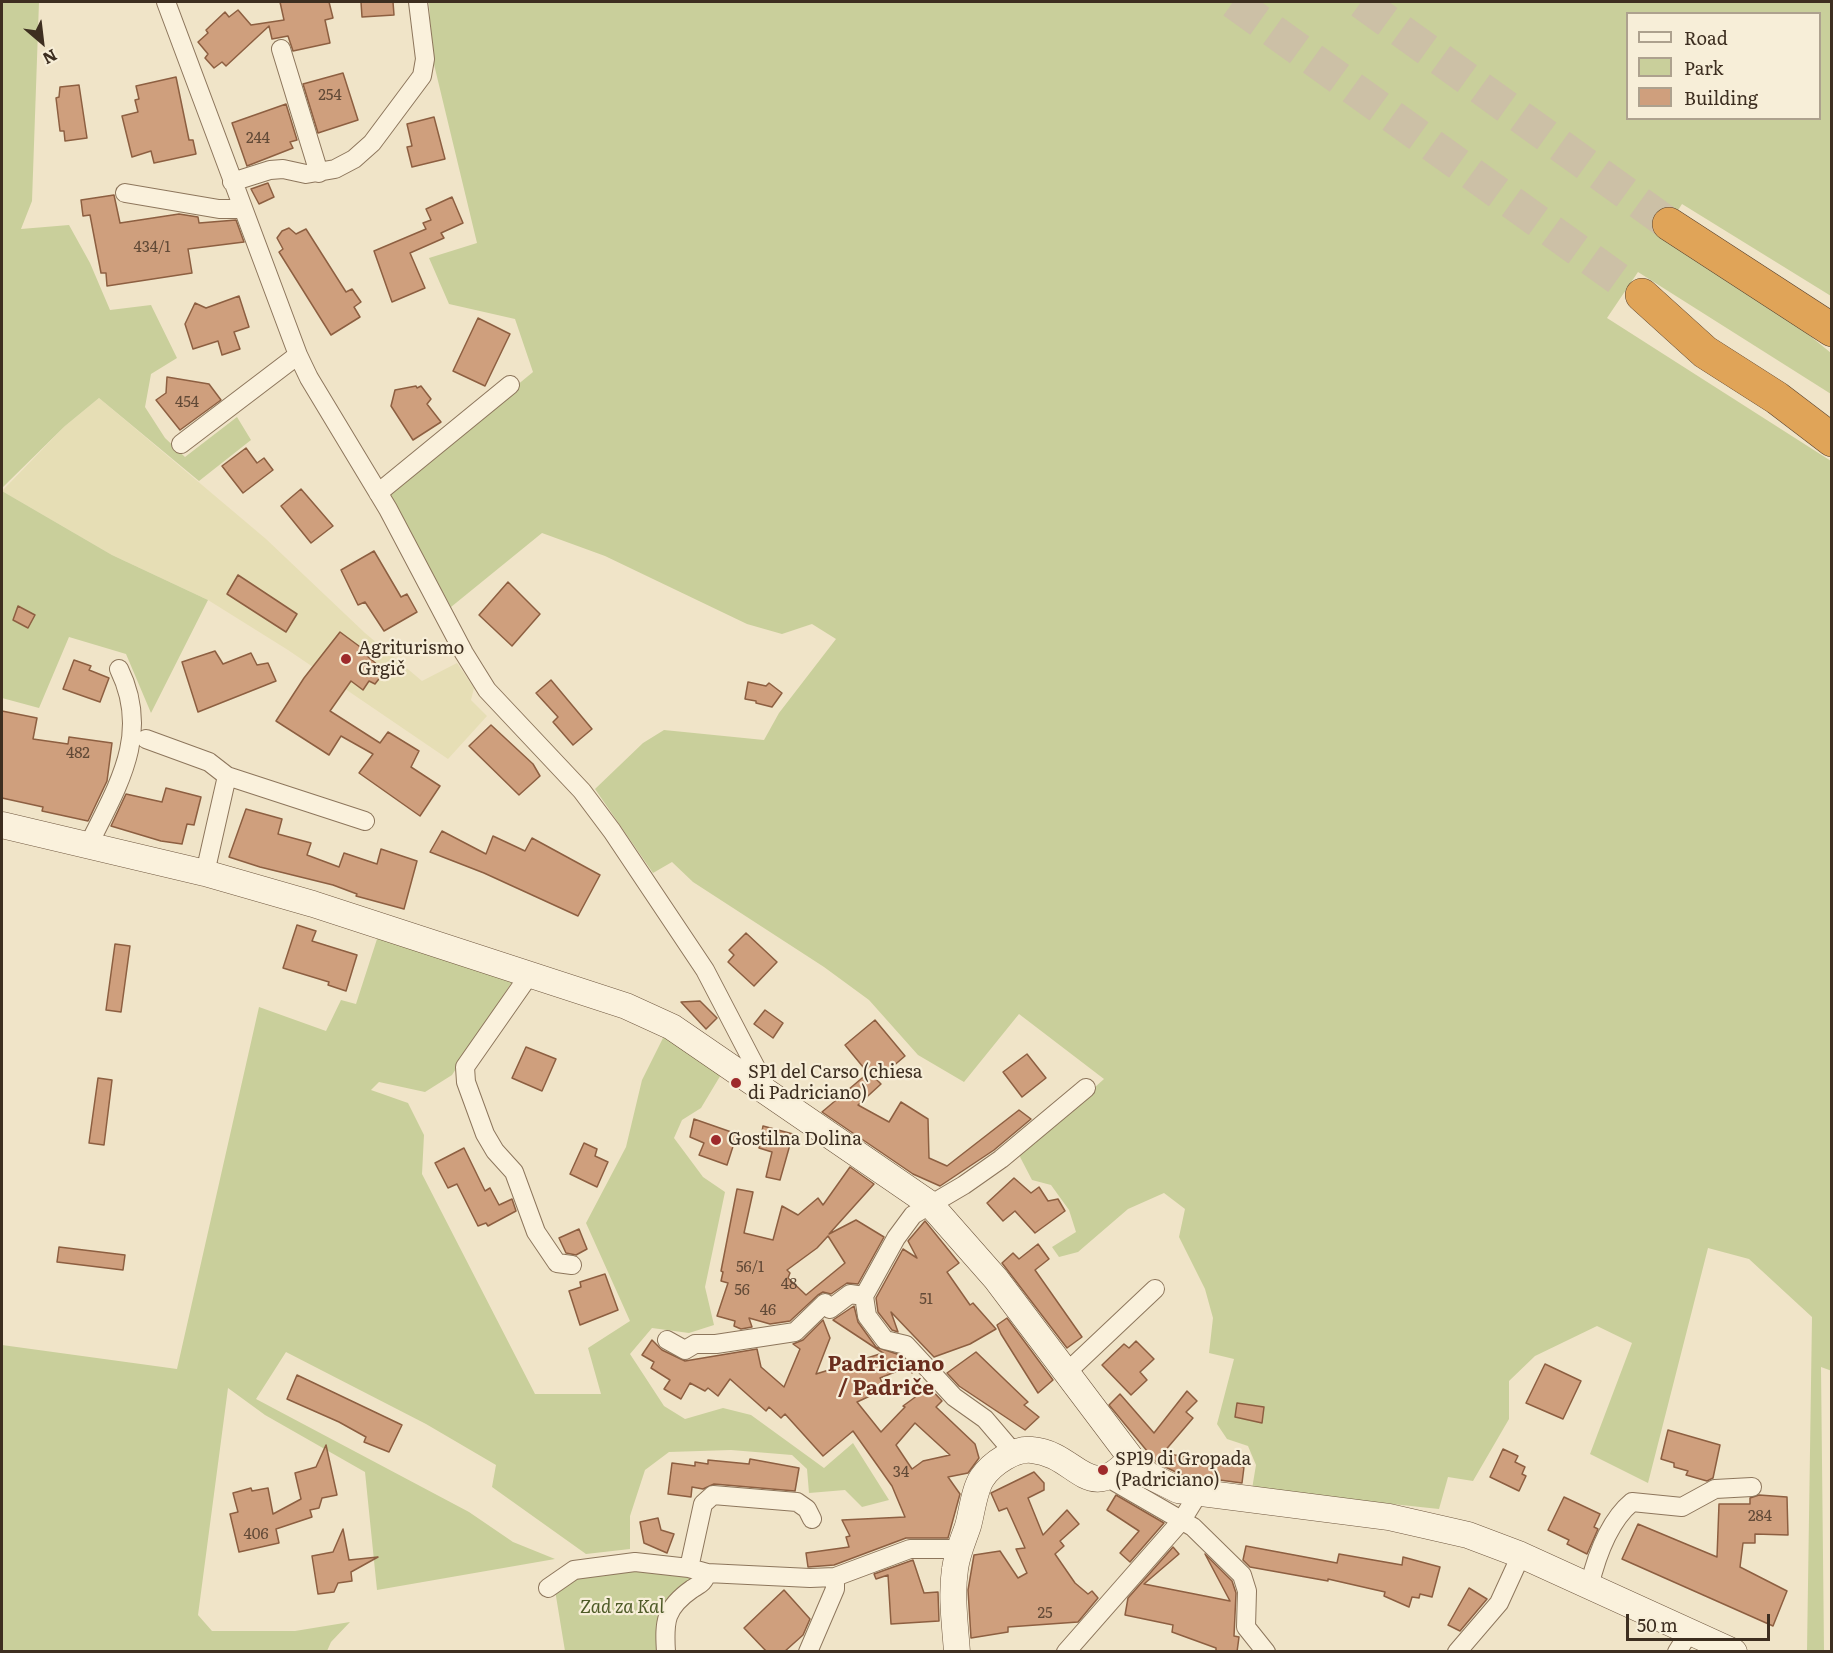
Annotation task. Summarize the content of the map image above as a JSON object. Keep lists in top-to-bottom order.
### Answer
{
  "districts": ["Padriciano / Padriče"],
  "parks": ["Zad za Kal"],
  "places": [
    "Agriturismo Grgič",
    "SP1 del Carso (chiesa di Padriciano)",
    "Gostilna Dolina",
    "SP19 di Gropada (Padriciano)"
  ],
  "house_numbers": [
    "254",
    "244",
    "434/1",
    "454",
    "482",
    "56/1",
    "48",
    "56",
    "51",
    "46",
    "34",
    "284",
    "406",
    "25"
  ],
  "legend": ["Road", "Park", "Building"],
  "scale_bar": "50 m",
  "north": "bottom right"
}
